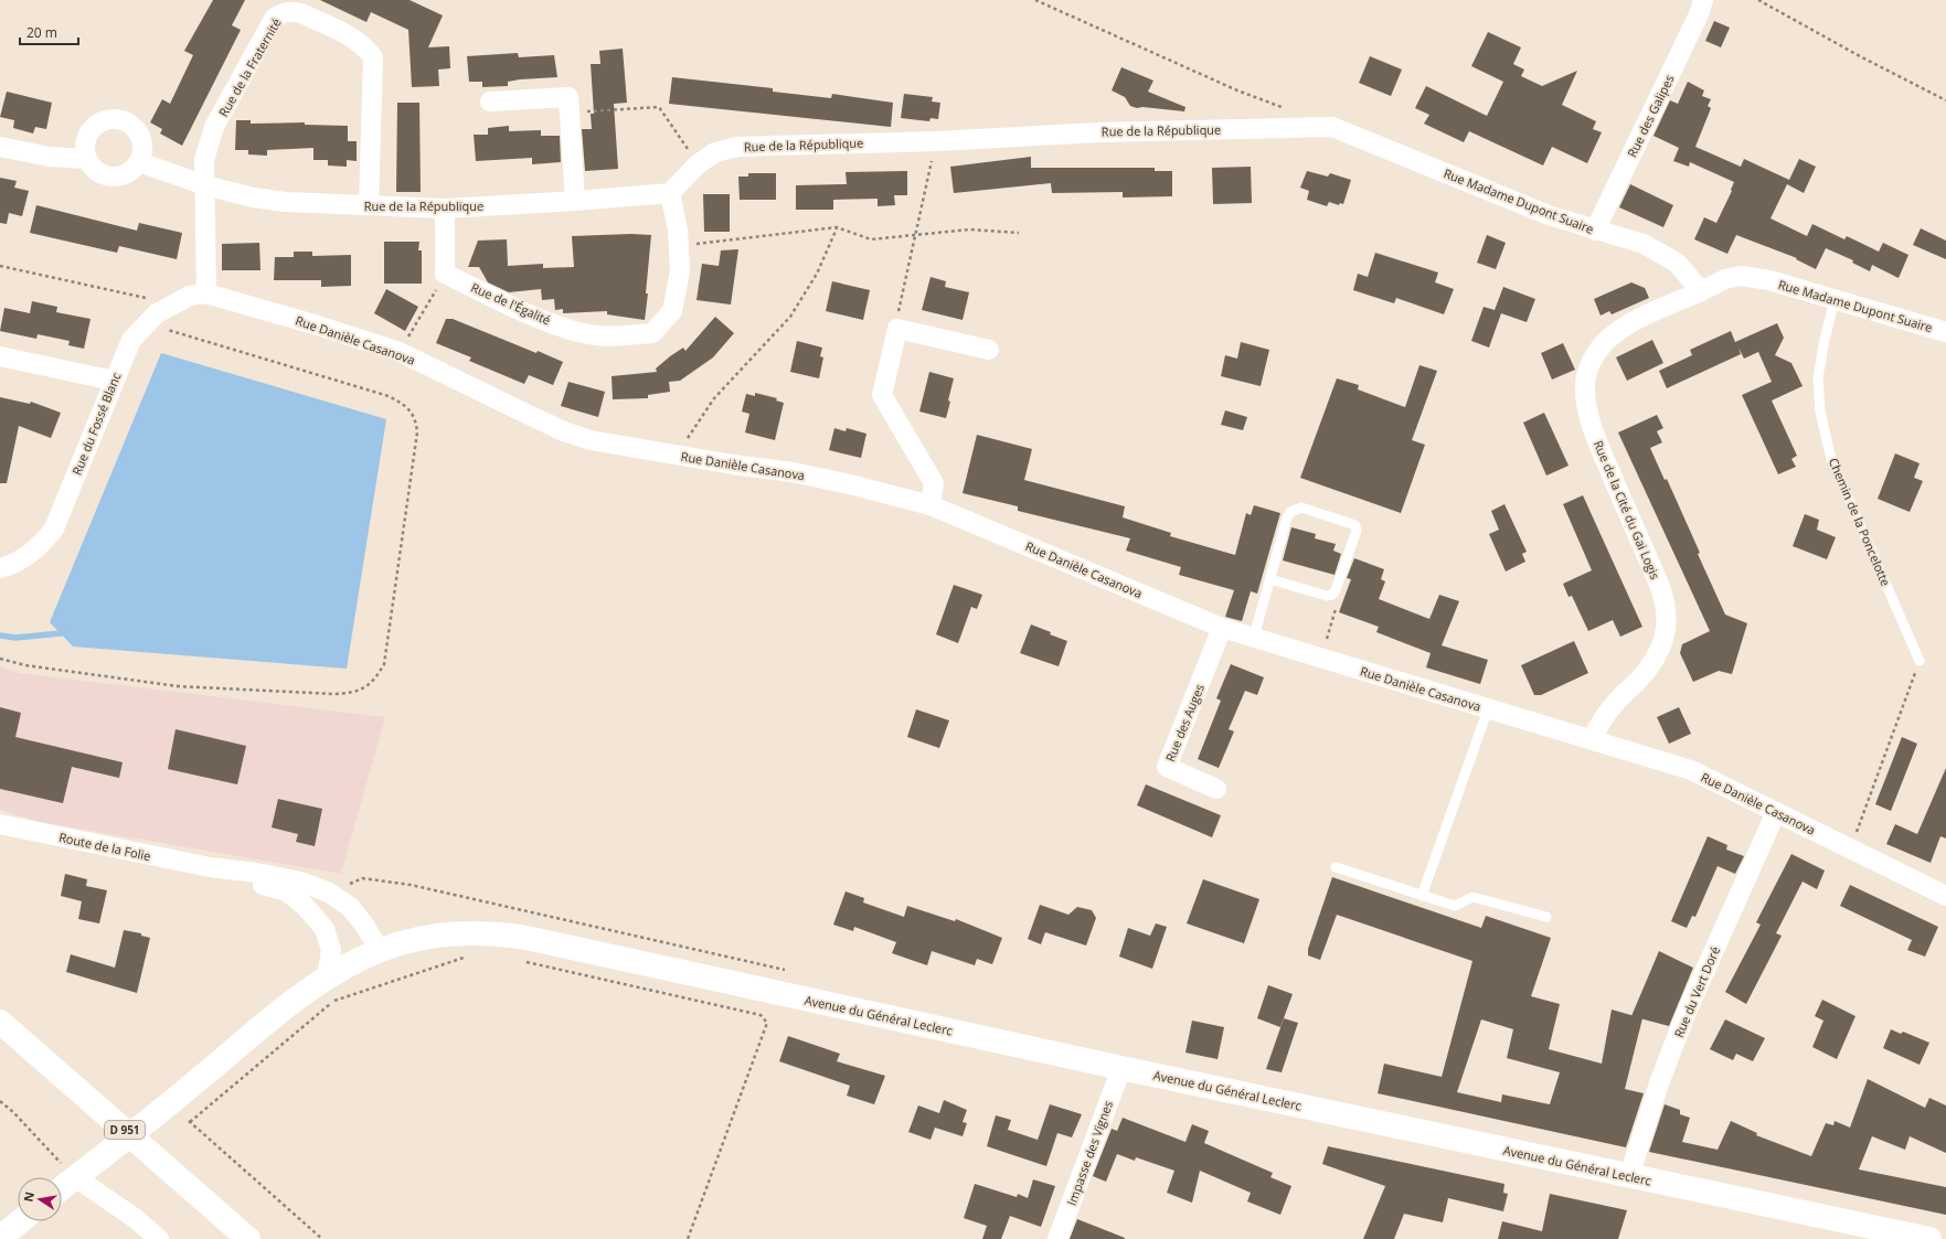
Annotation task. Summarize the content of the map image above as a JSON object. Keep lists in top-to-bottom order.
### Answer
{
  "streets": {
    "main road": ["Avenue du Général Leclerc", "D 951"],
    "street": [
      "Rue de la Fraternité",
      "Rue des Galipes",
      "Rue de la République",
      "Rue Madame Dupont Suaire",
      "Rue de l'Égalité",
      "Rue Danièle Casanova",
      "Rue du Fossé Blanc",
      "Rue de la Cité du Gai Logis",
      "Rue des Auges",
      "Route de la Folie",
      "Rue du Vert Doré",
      "Impasse des Vignes"
    ],
    "lane": ["Chemin de la Poncelotte"]
  },
  "crossings": [
    ["Rue de la Fraternité", "Rue de la République"],
    ["Rue de la Fraternité", "Rue Danièle Casanova"],
    ["Rue de la Fraternité", "Rue du Fossé Blanc"],
    ["Rue des Galipes", "Rue Madame Dupont Suaire"],
    ["Rue de la République", "Rue Madame Dupont Suaire"],
    ["Rue de la République", "Rue de l'Égalité"],
    ["Rue Madame Dupont Suaire", "Rue de la Cité du Gai Logis"],
    ["Rue Madame Dupont Suaire", "Chemin de la Poncelotte"],
    ["Rue Danièle Casanova", "Rue du Fossé Blanc"],
    ["Rue Danièle Casanova", "Rue de la Cité du Gai Logis"],
    ["Rue Danièle Casanova", "Rue des Auges"],
    ["Rue Danièle Casanova", "Rue du Vert Doré"],
    ["Route de la Folie", "Avenue du Général Leclerc"],
    ["Rue du Vert Doré", "Avenue du Général Leclerc"],
    ["Avenue du Général Leclerc", "Impasse des Vignes"]
  ],
  "scale_bar": "20 m",
  "north": "left"
}
